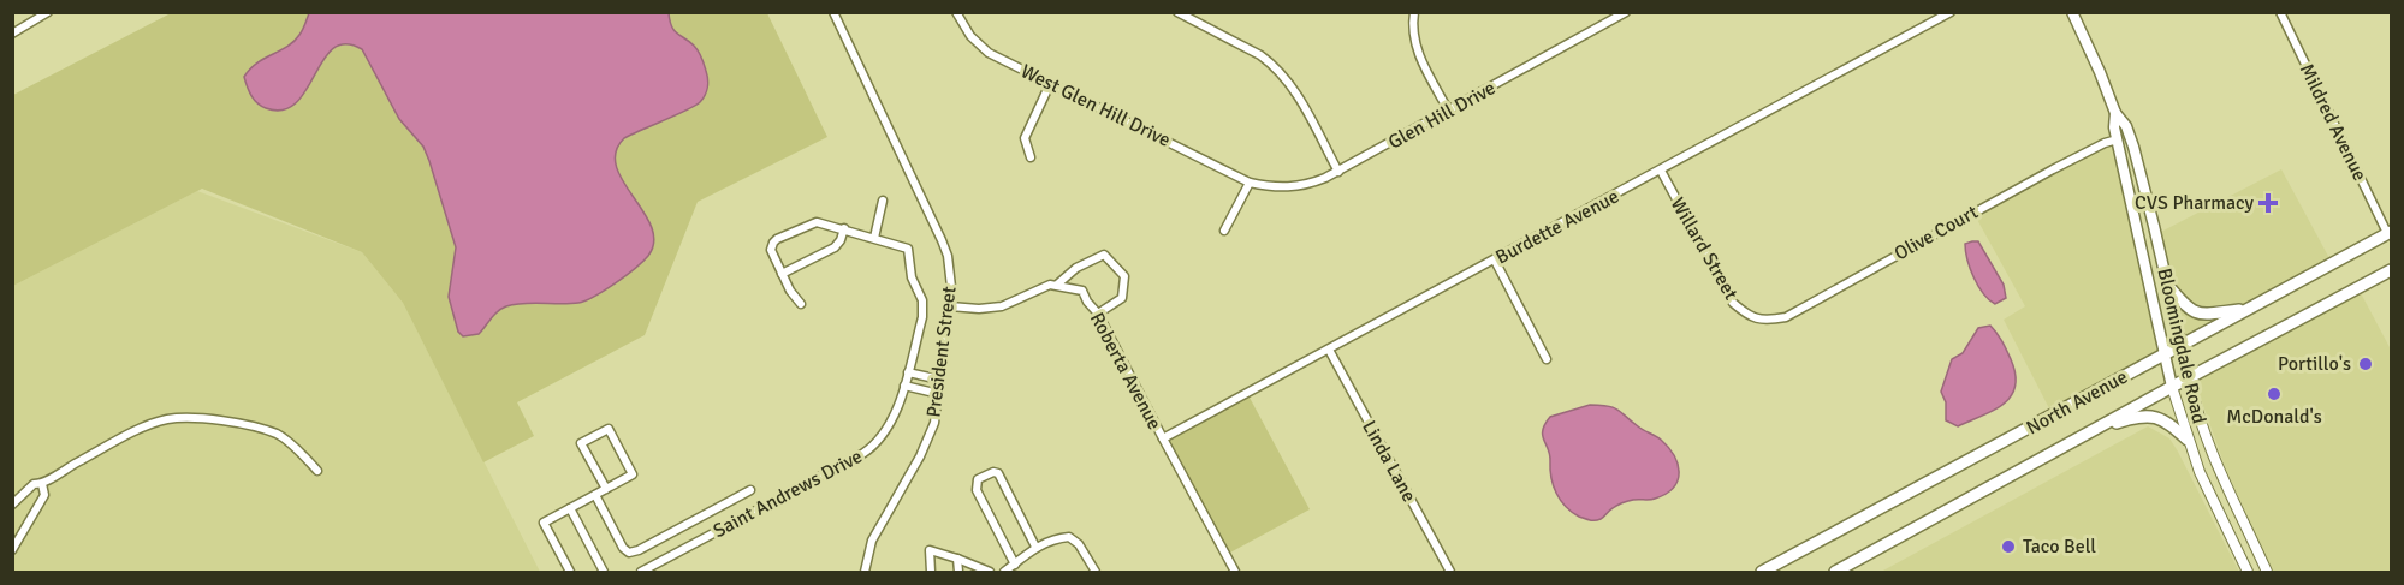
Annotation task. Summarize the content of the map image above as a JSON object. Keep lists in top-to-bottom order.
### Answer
{
  "streets": {
    "main road": ["Bloomingdale Road", "North Avenue"],
    "street": [
      "West Glen Hill Drive",
      "Glen Hill Drive",
      "Mildred Avenue",
      "Burdette Avenue",
      "Olive Court",
      "Willard Street",
      "President Street",
      "Roberta Avenue",
      "Linda Lane",
      "Saint Andrews Drive"
    ]
  },
  "crossings": [
    ["West Glen Hill Drive", "Glen Hill Drive"],
    ["Mildred Avenue", "North Avenue"],
    ["Burdette Avenue", "Willard Street"],
    ["Burdette Avenue", "Roberta Avenue"],
    ["Burdette Avenue", "Linda Lane"],
    ["Olive Court", "Willard Street"],
    ["Olive Court", "Bloomingdale Road"],
    ["Bloomingdale Road", "North Avenue"]
  ],
  "places": {
    "health": ["CVS Pharmacy"],
    "other": ["Portillo's", "McDonald's", "Taco Bell"]
  }
}
